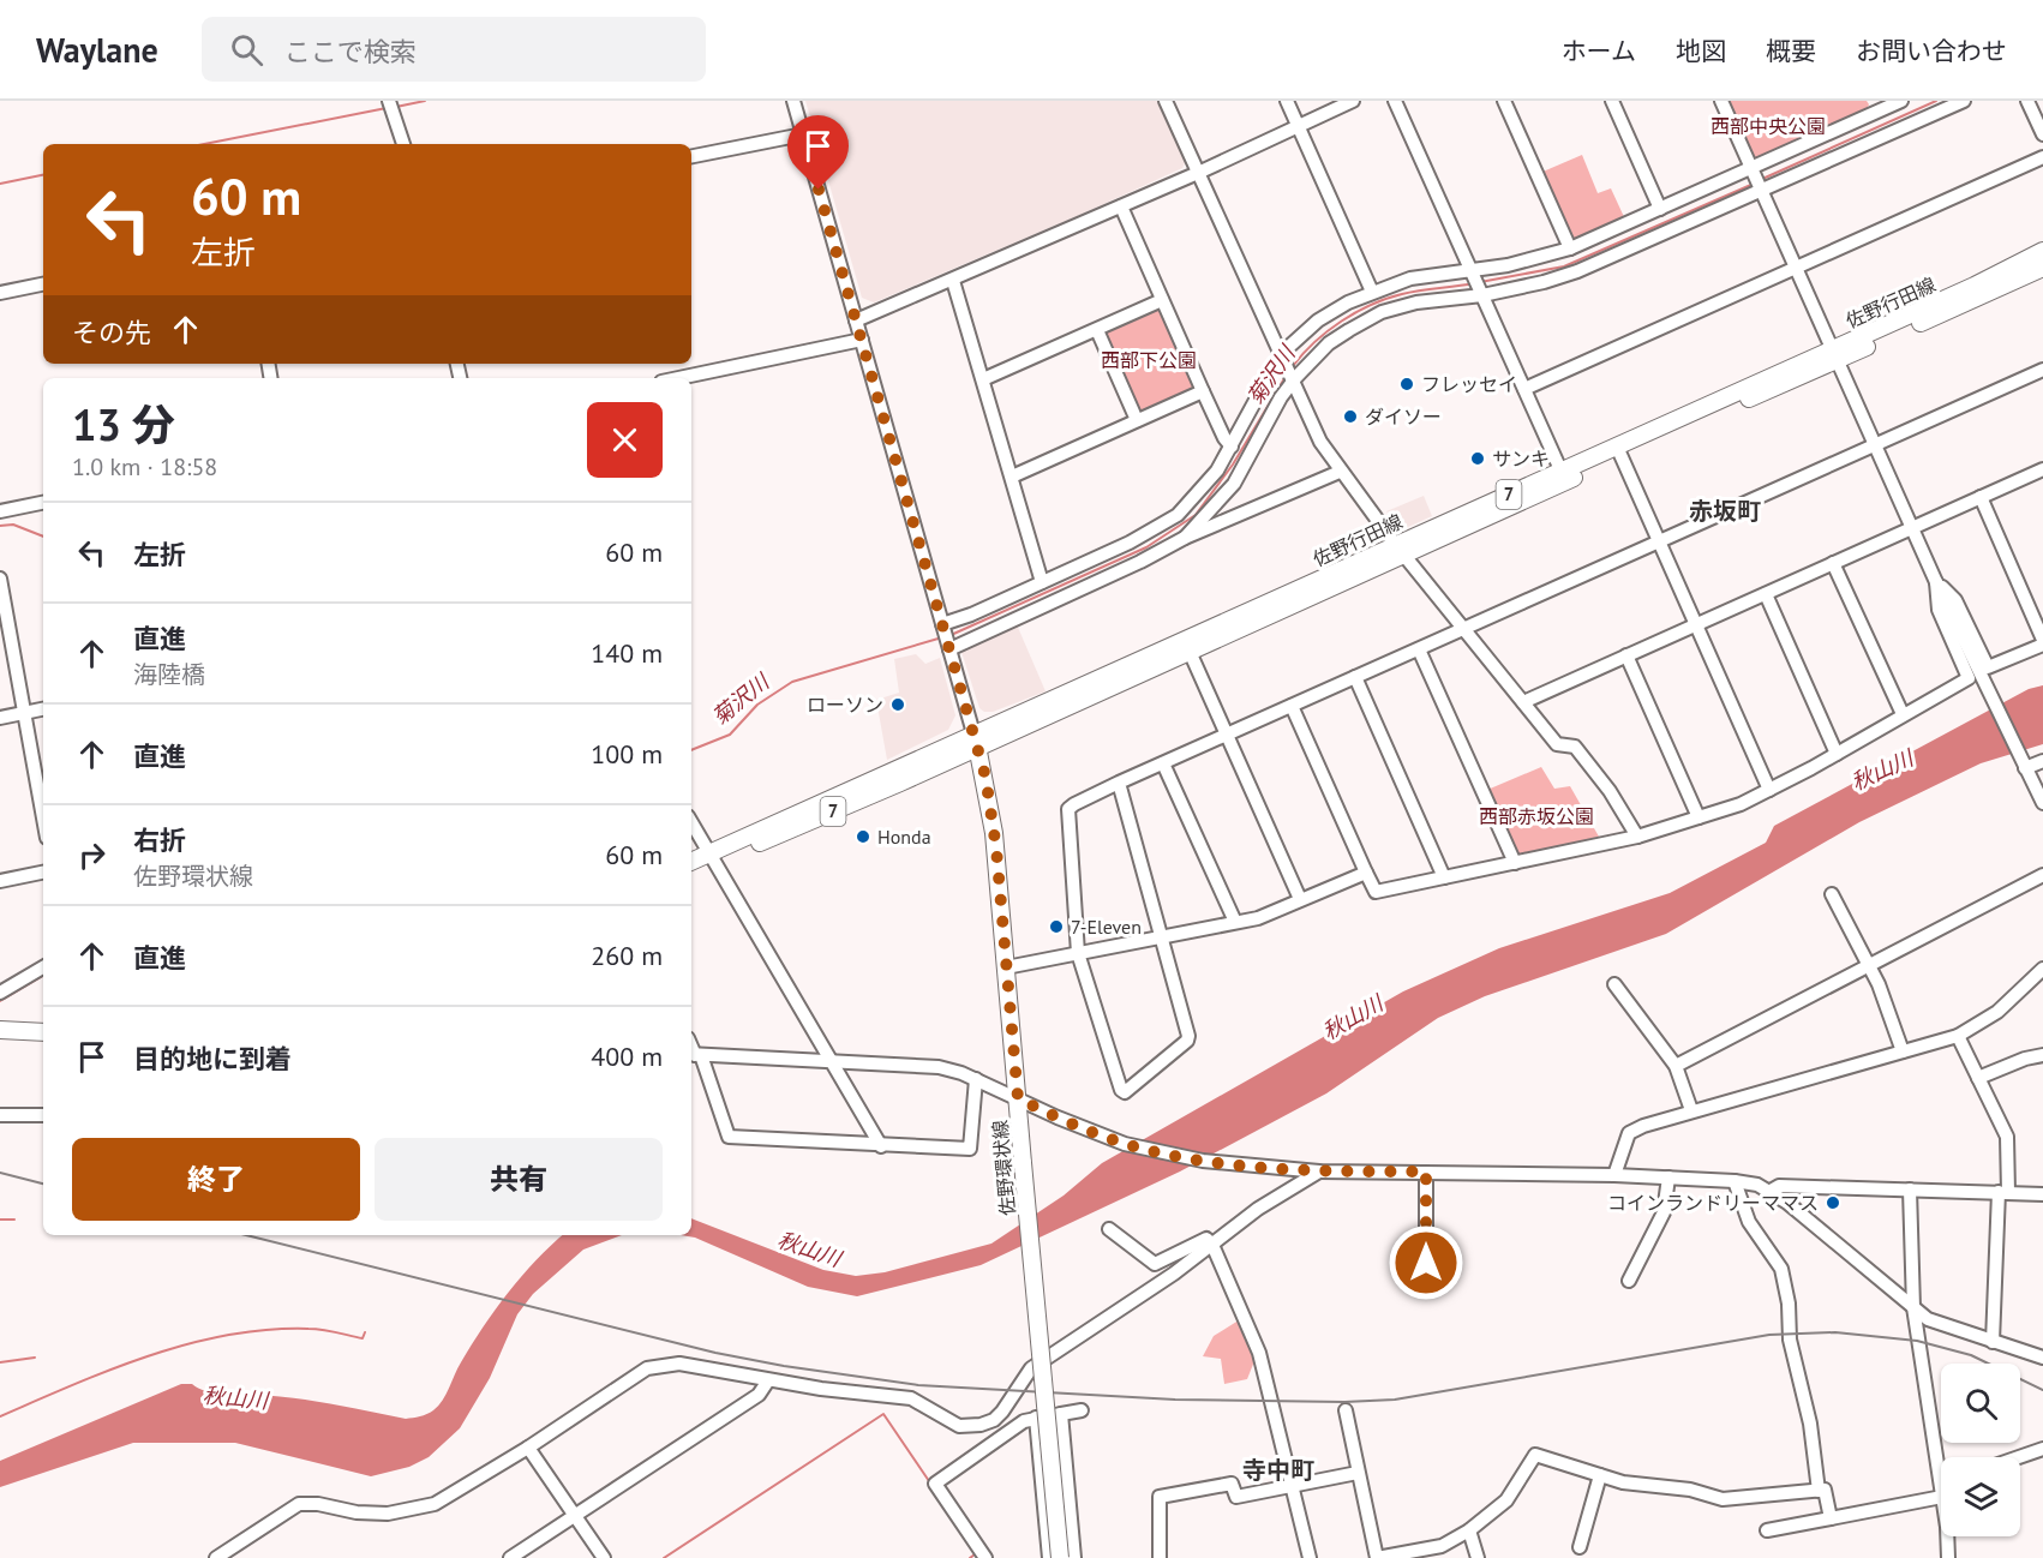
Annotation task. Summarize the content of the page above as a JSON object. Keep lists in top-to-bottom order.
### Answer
{
  "streets": {
    "main road": ["佐野行田線", "7", "佐野環状線"]
  },
  "crossings": [
    ["佐野行田線", "佐野環状線"]
  ],
  "districts": ["赤坂町", "寺中町"],
  "water": ["菊沢川", "秋山川"],
  "parks": ["西部中央公園", "西部下公園", "西部赤坂公園"],
  "places": [
    "フレッセイ",
    "ダイソー",
    "サンキ",
    "ローソン",
    "Honda",
    "7-Eleven",
    "コインランドリーママス"
  ],
  "page": {
    "header": "Waylane",
    "search": "ここで検索",
    "nav": [
      "ホーム",
      "地図",
      "概要",
      "お問い合わせ"
    ],
    "turn": ["60 m", "左折"],
    "then": "その先",
    "heading": ["13 分", "1.0 km · 18:58"],
    "list": [
      {
        "name": "左折",
        "value": "60 m"
      },
      {
        "name": "直進",
        "note": "海陸橋",
        "value": "140 m"
      },
      {
        "name": "直進",
        "value": "100 m"
      },
      {
        "name": "右折",
        "note": "佐野環状線",
        "value": "60 m"
      },
      {
        "name": "直進",
        "value": "260 m"
      },
      {
        "name": "目的地に到着",
        "value": "400 m"
      }
    ],
    "buttons": ["終了", "共有"]
  }
}
